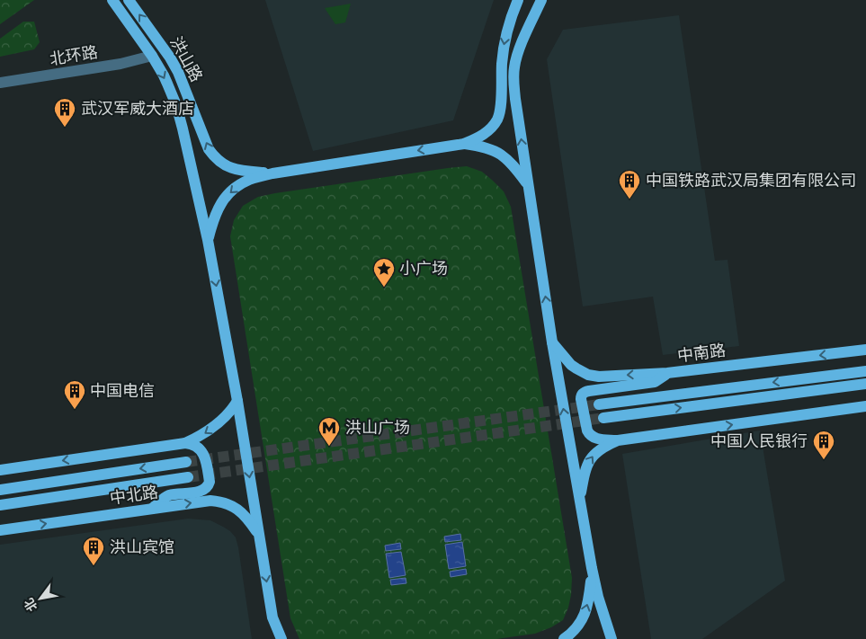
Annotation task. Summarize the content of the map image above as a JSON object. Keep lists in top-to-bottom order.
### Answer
{
  "streets": {
    "main road": ["洪山路", "中南路", "中北路"],
    "street": ["北环路"]
  },
  "crossings": [
    ["北环路", "洪山路"],
    ["洪山路", "中北路"]
  ],
  "places": {
    "building": [
      "武汉军威大酒店",
      "中国铁路武汉局集团有限公司",
      "中国电信",
      "中国人民银行",
      "洪山宾馆"
    ],
    "place": ["小广场"],
    "metro station": ["洪山广场"]
  },
  "north": "bottom left"
}
